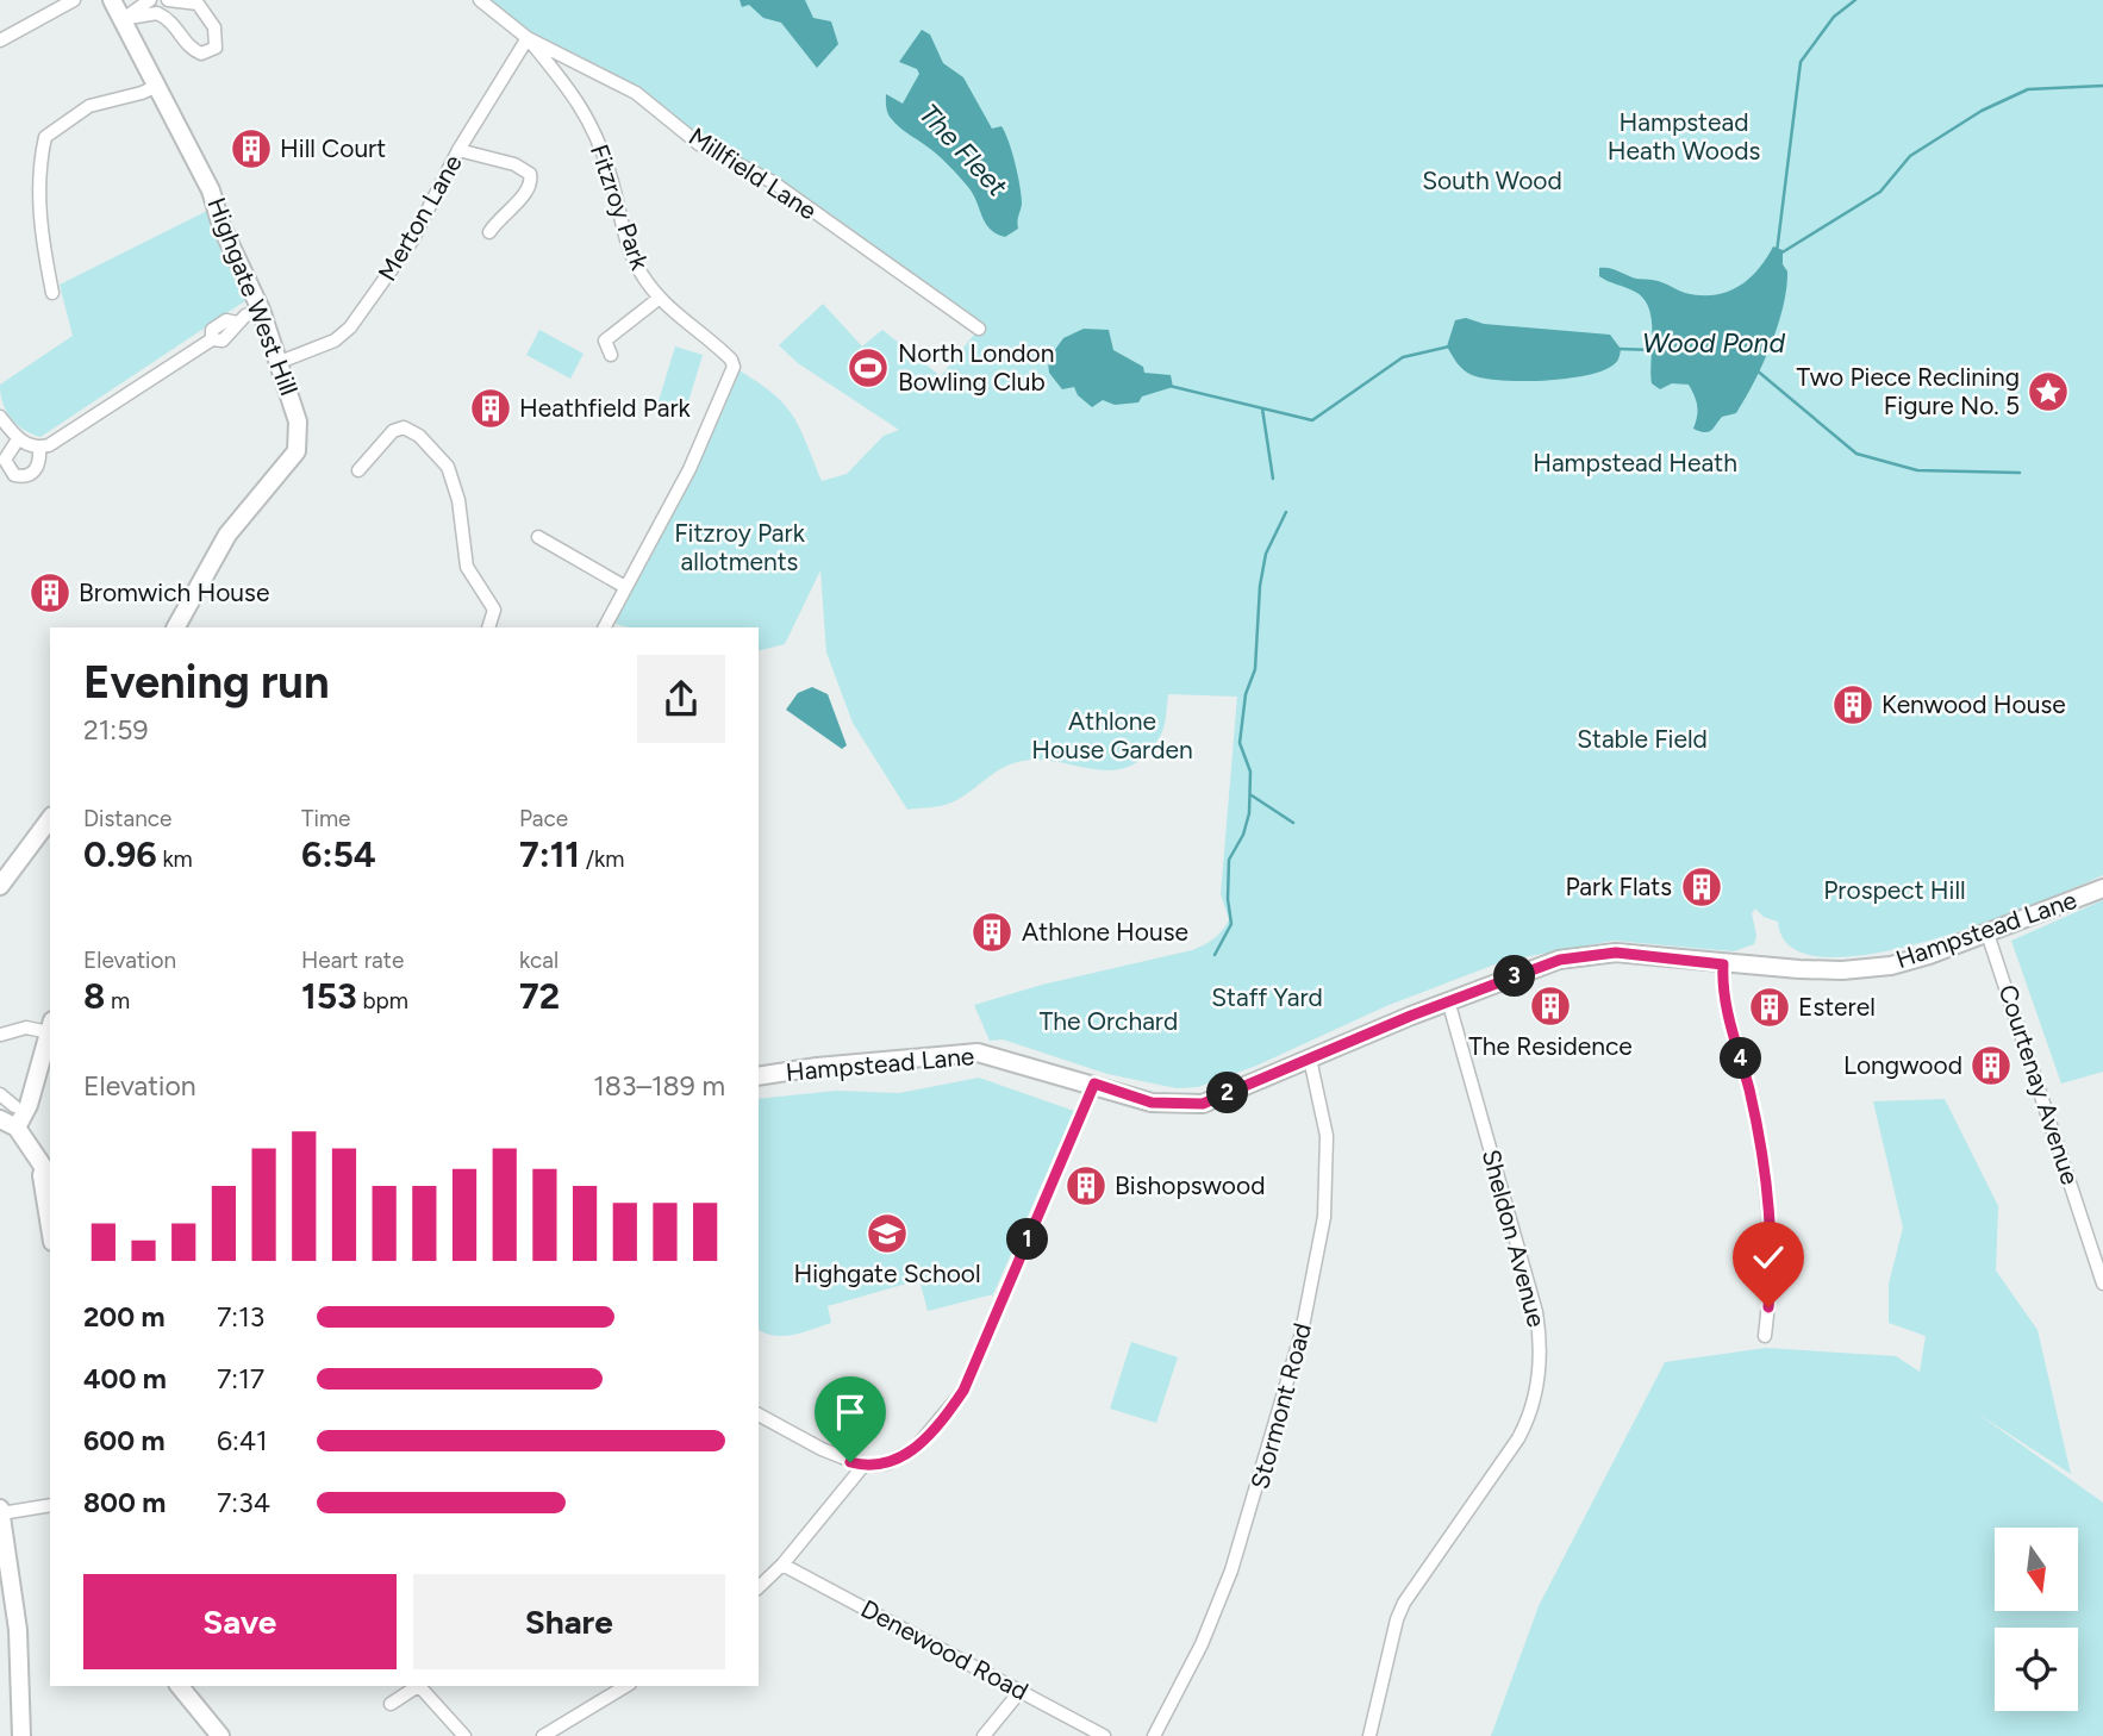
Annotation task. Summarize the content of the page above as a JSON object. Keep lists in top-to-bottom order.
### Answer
{
  "streets": {
    "main road": ["Highgate West Hill", "Hampstead Lane"],
    "street": [
      "Millfield Lane",
      "Fitzroy Park",
      "Merton Lane",
      "Courtenay Avenue",
      "Sheldon Avenue",
      "Stormont Road",
      "Denewood Road"
    ]
  },
  "crossings": [
    ["Millfield Lane", "Fitzroy Park"],
    ["Millfield Lane", "Merton Lane"],
    ["Fitzroy Park", "Merton Lane"],
    ["Merton Lane", "Highgate West Hill"],
    ["Hampstead Lane", "Courtenay Avenue"],
    ["Hampstead Lane", "Sheldon Avenue"],
    ["Hampstead Lane", "Stormont Road"]
  ],
  "water": ["The Fleet", "Wood Pond"],
  "parks": [
    "Hampstead Heath Woods",
    "South Wood",
    "Hampstead Heath",
    "Fitzroy Park allotments",
    "Athlone House Garden",
    "Stable Field",
    "Prospect Hill",
    "Staff Yard",
    "The Orchard"
  ],
  "places": {
    "building": [
      "Hill Court",
      "Heathfield Park",
      "Bromwich House",
      "Kenwood House",
      "Park Flats",
      "Athlone House",
      "The Residence",
      "Esterel",
      "Longwood",
      "Bishopswood"
    ],
    "sports": ["North London Bowling Club"],
    "place": ["Two Piece Reclining Figure No. 5"],
    "school or university": ["Highgate School"]
  },
  "north": "bottom",
  "page": {
    "heading": ["Evening run", "21:59"],
    "stats": [
      ["Distance", "0.96 km"],
      ["Time", "6:54"],
      ["Pace", "7:11 /km"],
      ["Elevation", "8 m"],
      ["Heart rate", "153 bpm"],
      ["kcal", "72"]
    ],
    "pins": [
      "3",
      "4",
      "2",
      "1"
    ],
    "chart": ["Elevation", "183–189 m"],
    "list": [
      {
        "name": "200 m",
        "note": "7:13"
      },
      {
        "name": "400 m",
        "note": "7:17"
      },
      {
        "name": "600 m",
        "note": "6:41"
      },
      {
        "name": "800 m",
        "note": "7:34"
      }
    ],
    "buttons": ["Save", "Share"]
  }
}
